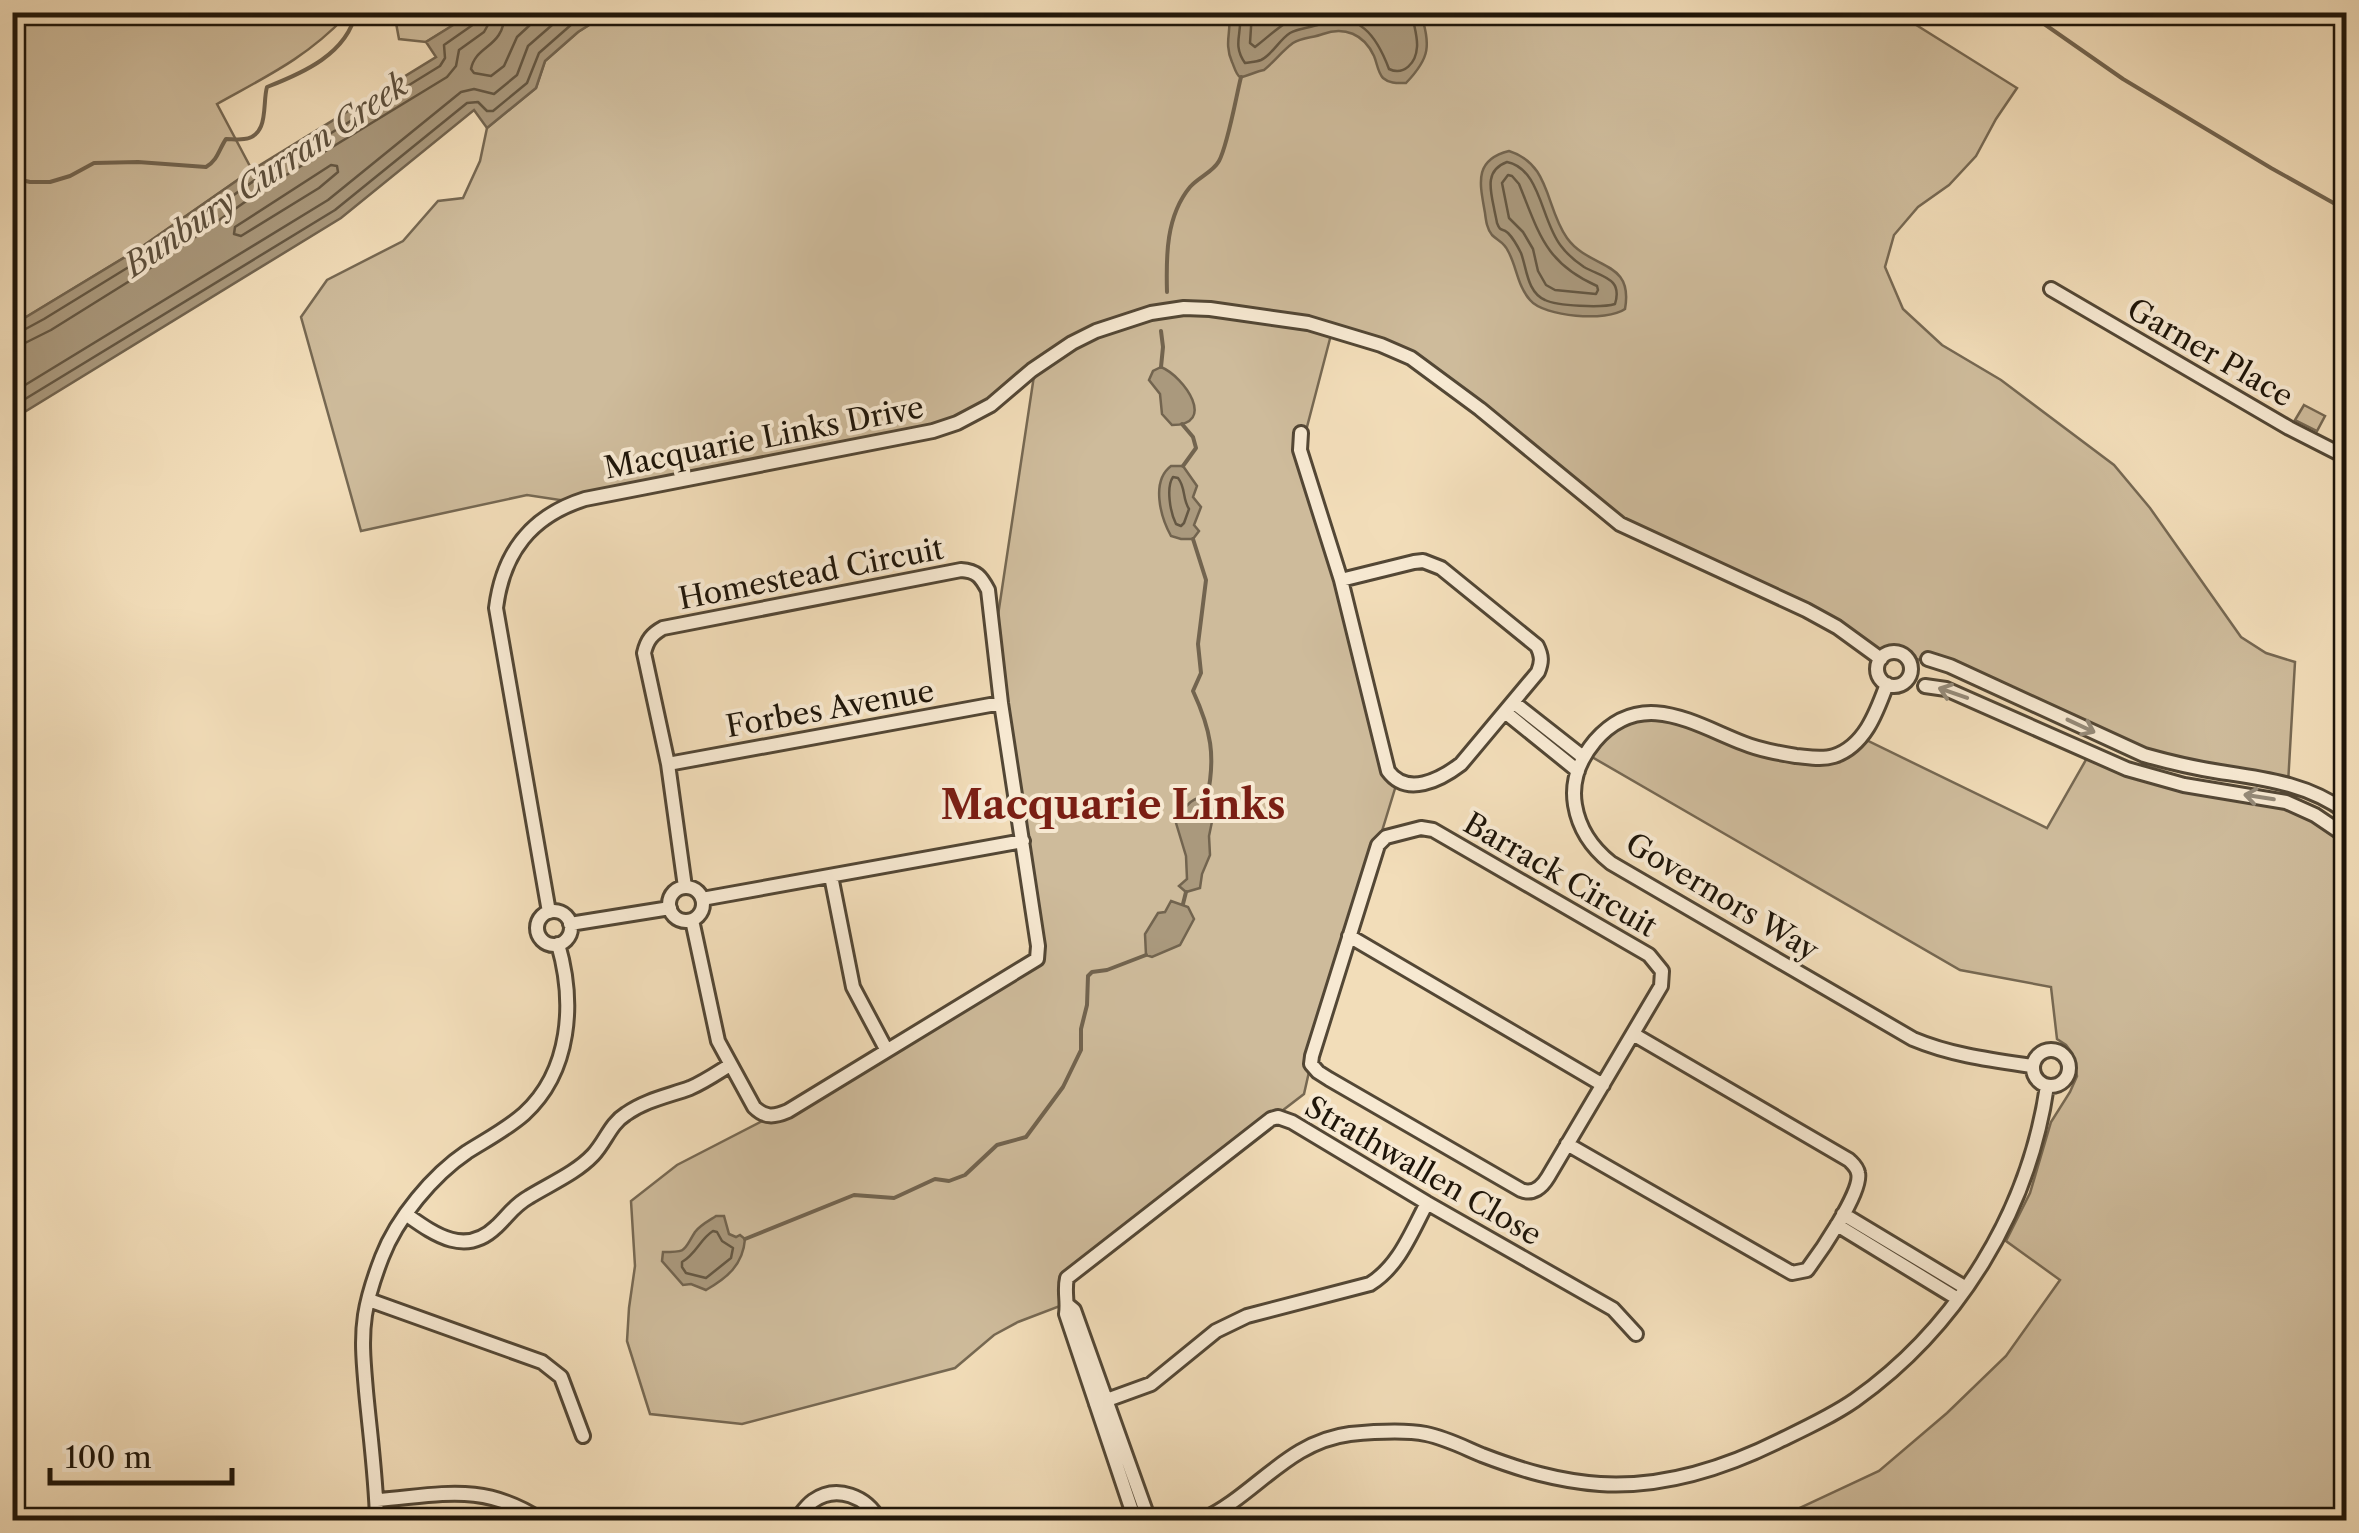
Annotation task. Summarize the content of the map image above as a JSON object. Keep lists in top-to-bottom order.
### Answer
{
  "streets": {
    "street": [
      "Garner Place",
      "Macquarie Links Drive",
      "Homestead Circuit",
      "Forbes Avenue",
      "Barrack Circuit",
      "Governors Way",
      "Strathwallen Close"
    ]
  },
  "crossings": [
    ["Homestead Circuit", "Forbes Avenue"]
  ],
  "districts": ["Macquarie Links"],
  "water": ["Bunbury Curran Creek"],
  "scale_bar": "100 m"
}
